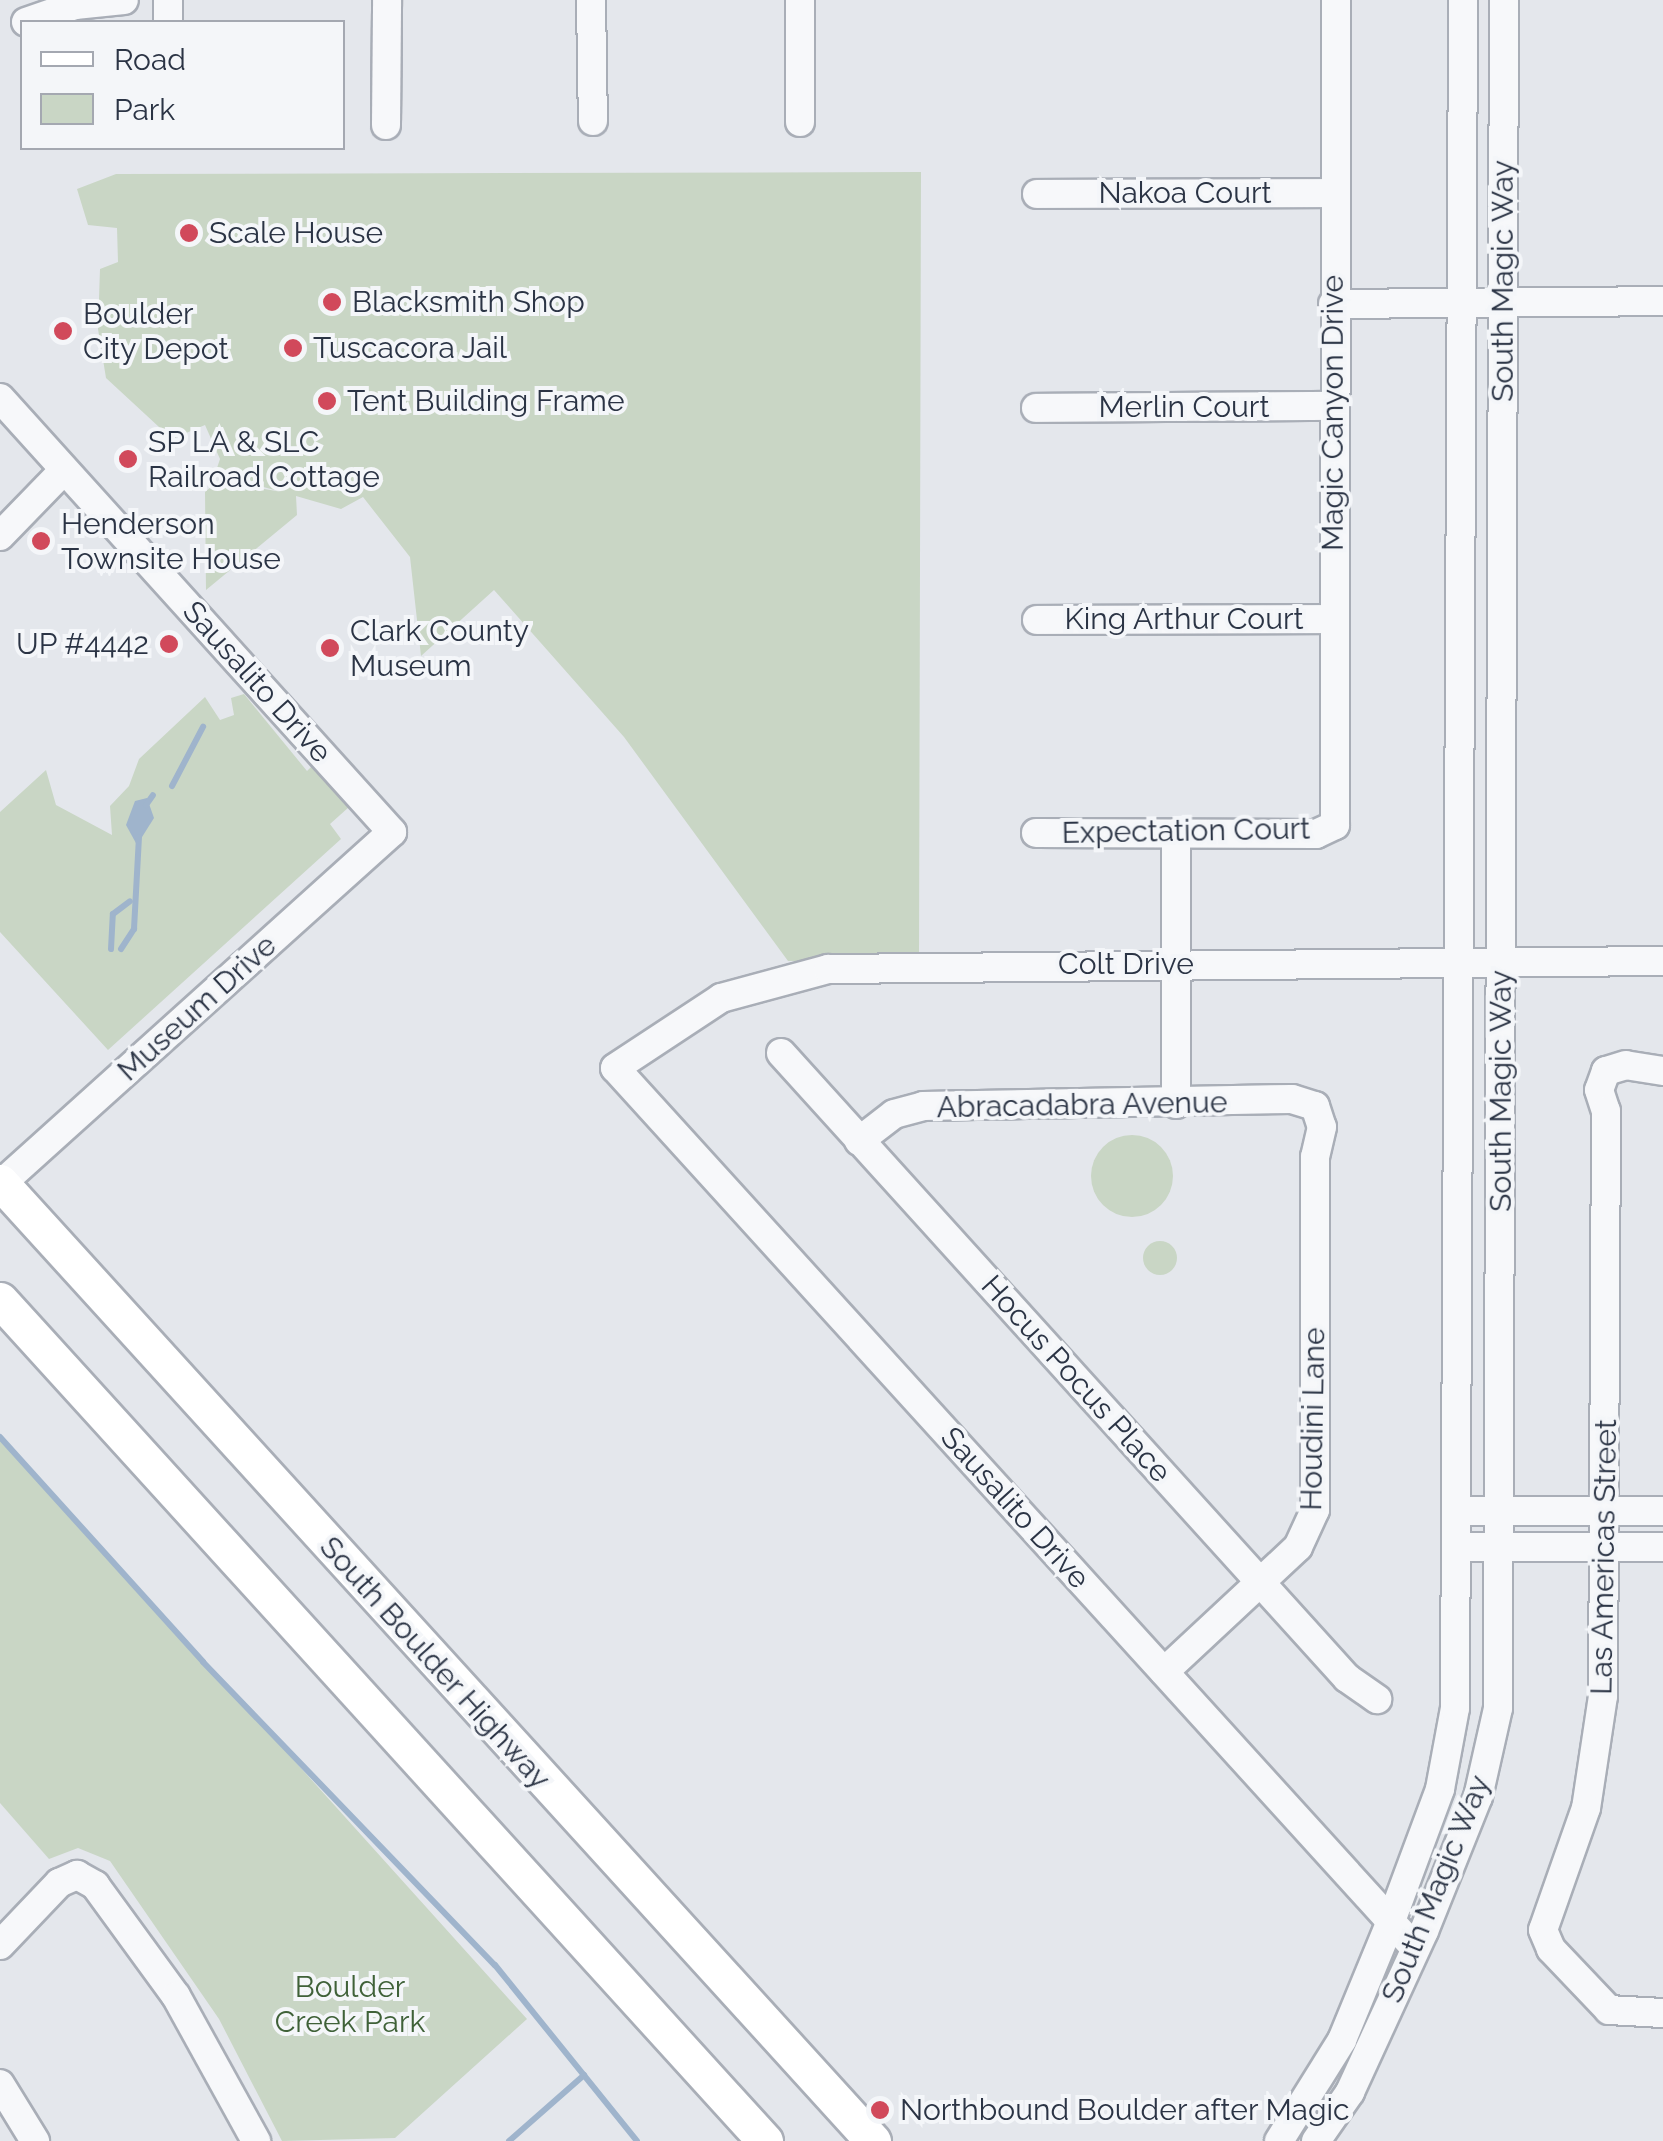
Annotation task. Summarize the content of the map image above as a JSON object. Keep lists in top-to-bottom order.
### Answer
{
  "streets": {
    "main road": ["South Boulder Highway"],
    "street": [
      "Nakoa Court",
      "South Magic Way",
      "Merlin Court",
      "Magic Canyon Drive",
      "King Arthur Court",
      "Sausalito Drive",
      "Expectation Court",
      "Colt Drive",
      "Museum Drive",
      "Abracadabra Avenue",
      "Hocus Pocus Place",
      "Houdini Lane",
      "Las Americas Street"
    ]
  },
  "crossings": [
    ["Nakoa Court", "Magic Canyon Drive"],
    ["South Magic Way", "Sausalito Drive"],
    ["South Magic Way", "Colt Drive"],
    ["Merlin Court", "Magic Canyon Drive"],
    ["Magic Canyon Drive", "King Arthur Court"],
    ["Magic Canyon Drive", "Expectation Court"],
    ["Sausalito Drive", "Colt Drive"],
    ["Sausalito Drive", "Museum Drive"],
    ["Sausalito Drive", "Houdini Lane"],
    ["Museum Drive", "South Boulder Highway"],
    ["Abracadabra Avenue", "Hocus Pocus Place"],
    ["Abracadabra Avenue", "Houdini Lane"],
    ["Hocus Pocus Place", "Houdini Lane"]
  ],
  "parks": ["Boulder Creek Park"],
  "places": [
    "Scale House",
    "Blacksmith Shop",
    "Boulder City Depot",
    "Tuscacora Jail",
    "Tent Building Frame",
    "SP LA & SLC Railroad Cottage",
    "Henderson Townsite House",
    "UP #4442",
    "Clark County Museum",
    "Northbound Boulder after Magic"
  ],
  "legend": ["Road", "Park"]
}
